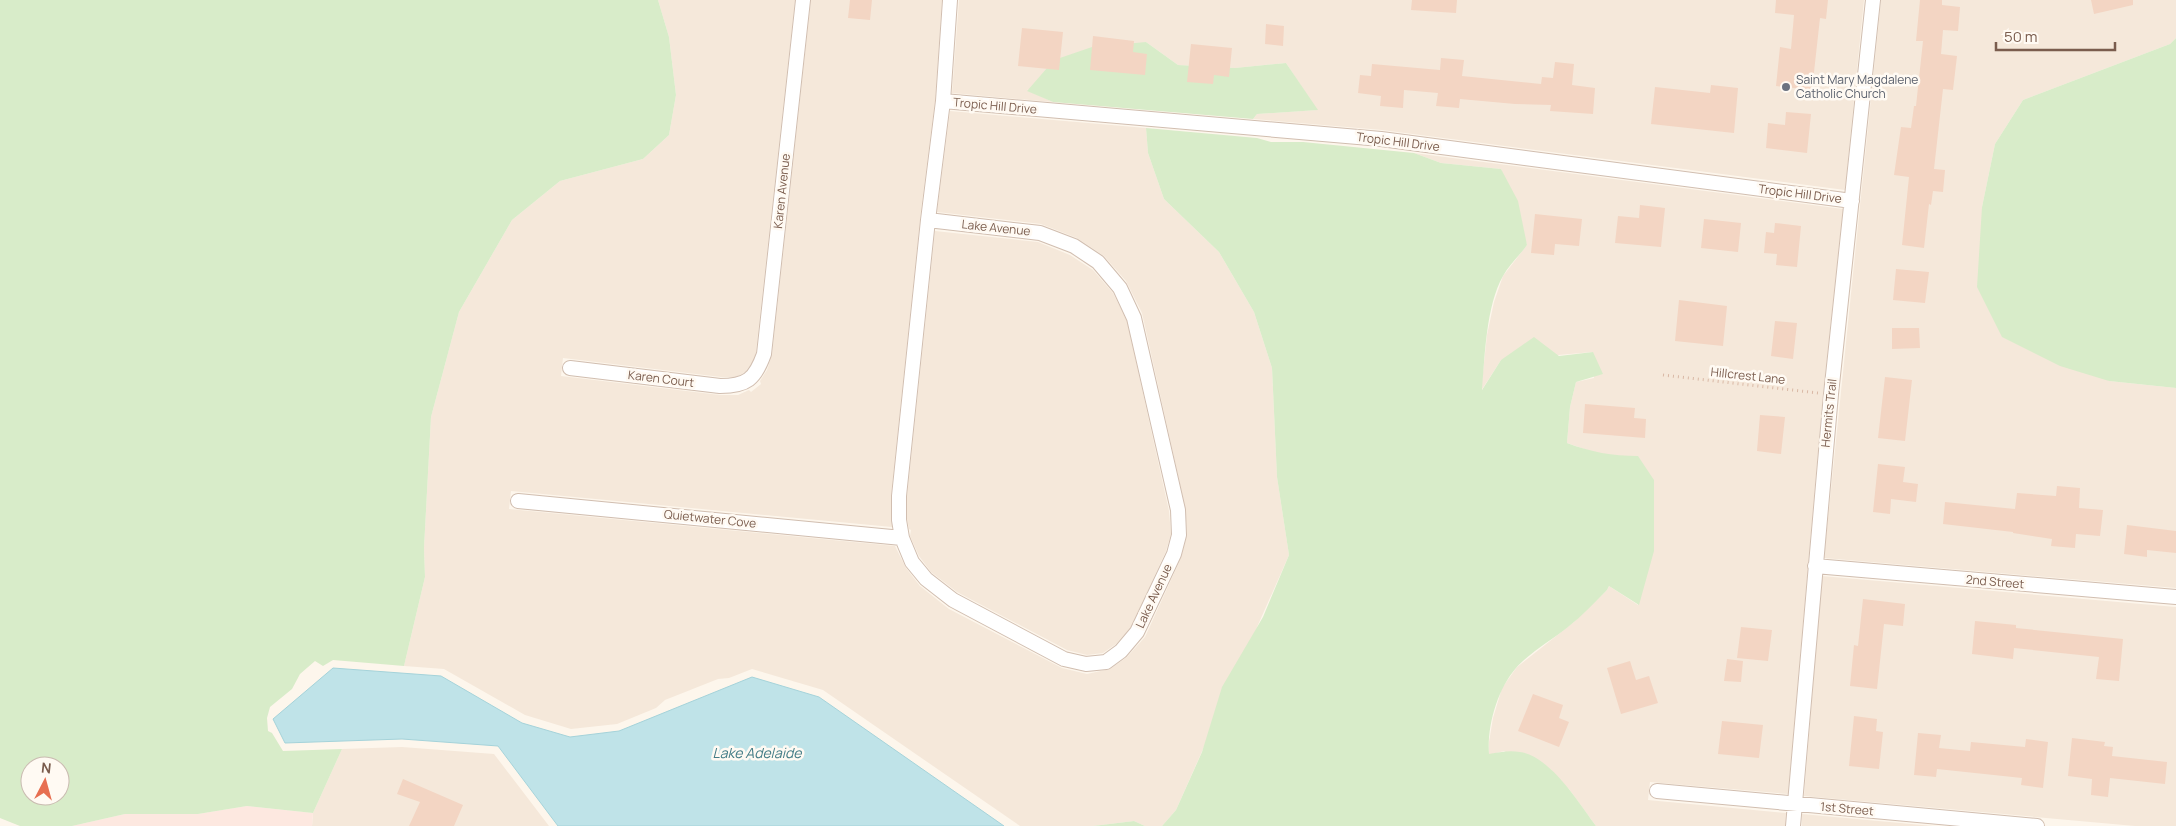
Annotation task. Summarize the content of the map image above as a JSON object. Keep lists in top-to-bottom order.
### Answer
{
  "streets": {
    "street": [
      "Tropic Hill Drive",
      "Karen Avenue",
      "Lake Avenue",
      "Karen Court",
      "Hermits Trail",
      "Quietwater Cove",
      "2nd Street",
      "1st Street"
    ],
    "path": ["Hillcrest Lane"]
  },
  "crossings": [
    ["Tropic Hill Drive", "Lake Avenue"],
    ["Tropic Hill Drive", "Hermits Trail"],
    ["Karen Avenue", "Karen Court"],
    ["Lake Avenue", "Quietwater Cove"],
    ["Hillcrest Lane", "Hermits Trail"],
    ["Hermits Trail", "2nd Street"],
    ["Hermits Trail", "1st Street"]
  ],
  "water": ["Lake Adelaide"],
  "places": ["Saint Mary Magdalene Catholic Church"],
  "scale_bar": "50 m",
  "north": "top"
}
